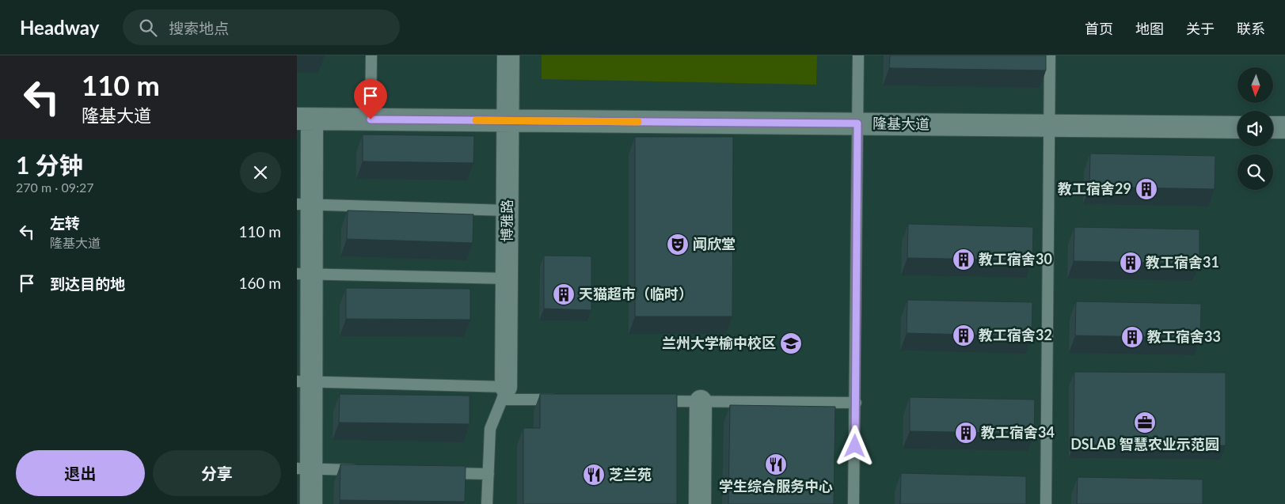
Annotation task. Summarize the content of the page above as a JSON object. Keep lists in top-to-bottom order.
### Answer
{
  "streets": {
    "street": ["隆基大道", "博雅路"]
  },
  "crossings": [
    ["隆基大道", "博雅路"]
  ],
  "places": {
    "building": [
      "教工宿舍29",
      "教工宿舍30",
      "教工宿舍31",
      "天猫超市（临时）",
      "教工宿舍32",
      "教工宿舍33",
      "教工宿舍34"
    ],
    "theatre": ["闻欣堂"],
    "school or university": ["兰州大学榆中校区"],
    "office": ["DSLAB 智慧农业示范园"],
    "restaurant": ["学生综合服务中心", "芝兰苑"]
  },
  "north": "bottom",
  "page": {
    "header": "Headway",
    "search": "搜索地点",
    "nav": [
      "首页",
      "地图",
      "关于",
      "联系"
    ],
    "turn": ["110 m", "隆基大道"],
    "heading": ["1 分钟", "270 m · 09:27"],
    "list": [
      {
        "name": "左转",
        "note": "隆基大道",
        "value": "110 m"
      },
      {
        "name": "到达目的地",
        "value": "160 m"
      }
    ],
    "buttons": ["退出", "分享"]
  }
}
